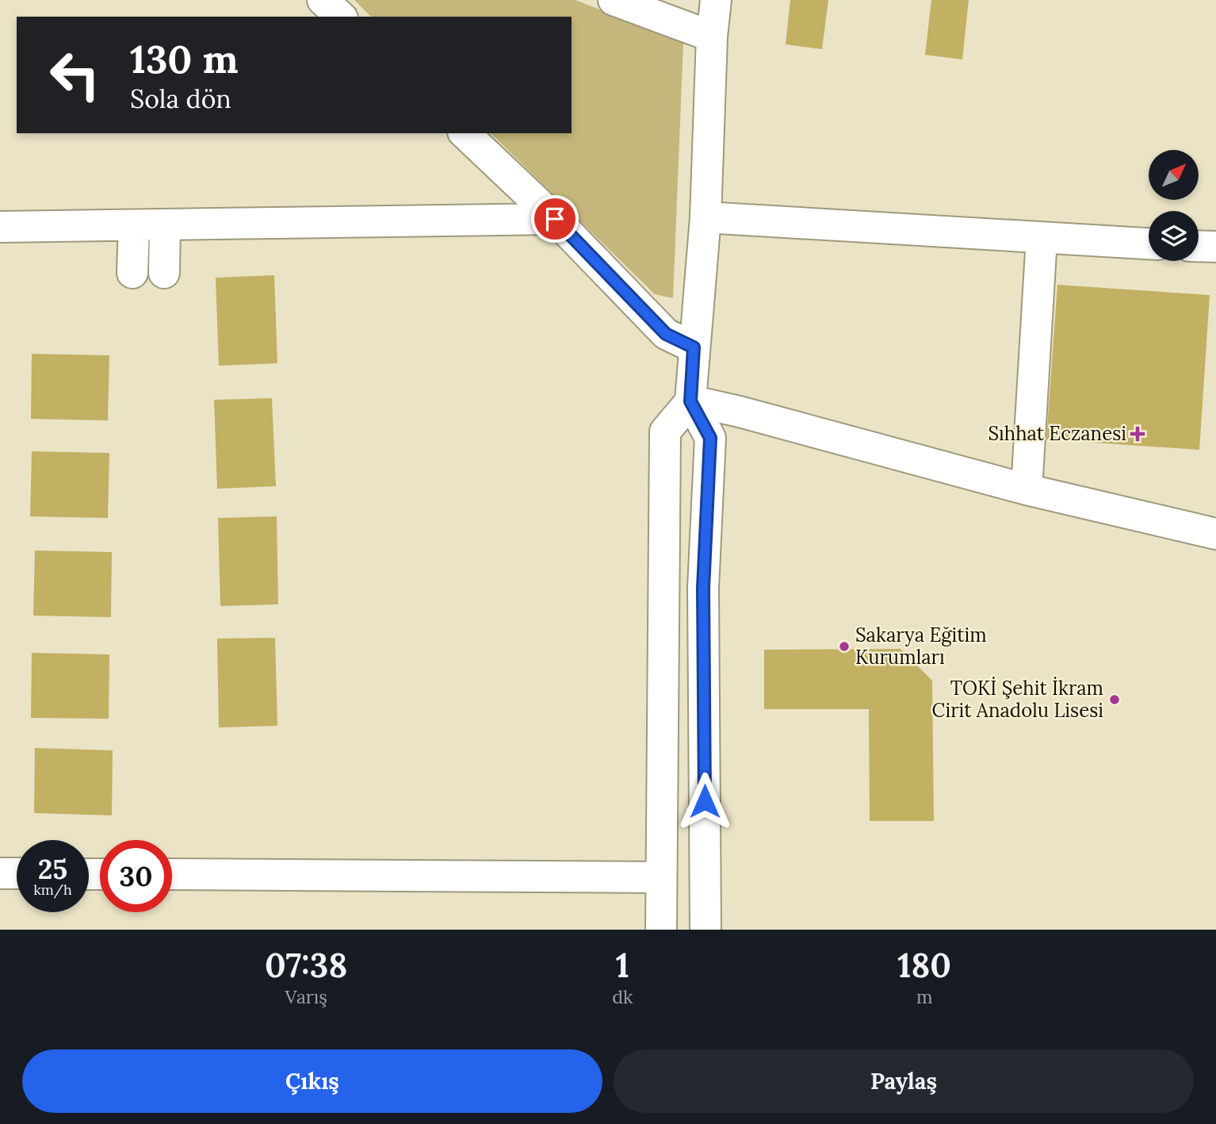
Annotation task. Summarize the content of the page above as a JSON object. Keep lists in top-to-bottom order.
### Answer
{
  "places": {
    "health": ["Sıhhat Eczanesi"],
    "other": ["Sakarya Eğitim Kurumları", "TOKİ Şehit İkram Cirit Anadolu Lisesi"]
  },
  "north": "top right",
  "page": {
    "turn": ["130 m", "Sola dön"],
    "speed": "25 km/h",
    "limit": "30",
    "eta": [
      "07:38",
      "Varış",
      "1",
      "dk",
      "180",
      "m"
    ],
    "buttons": ["Çıkış", "Paylaş"]
  }
}
